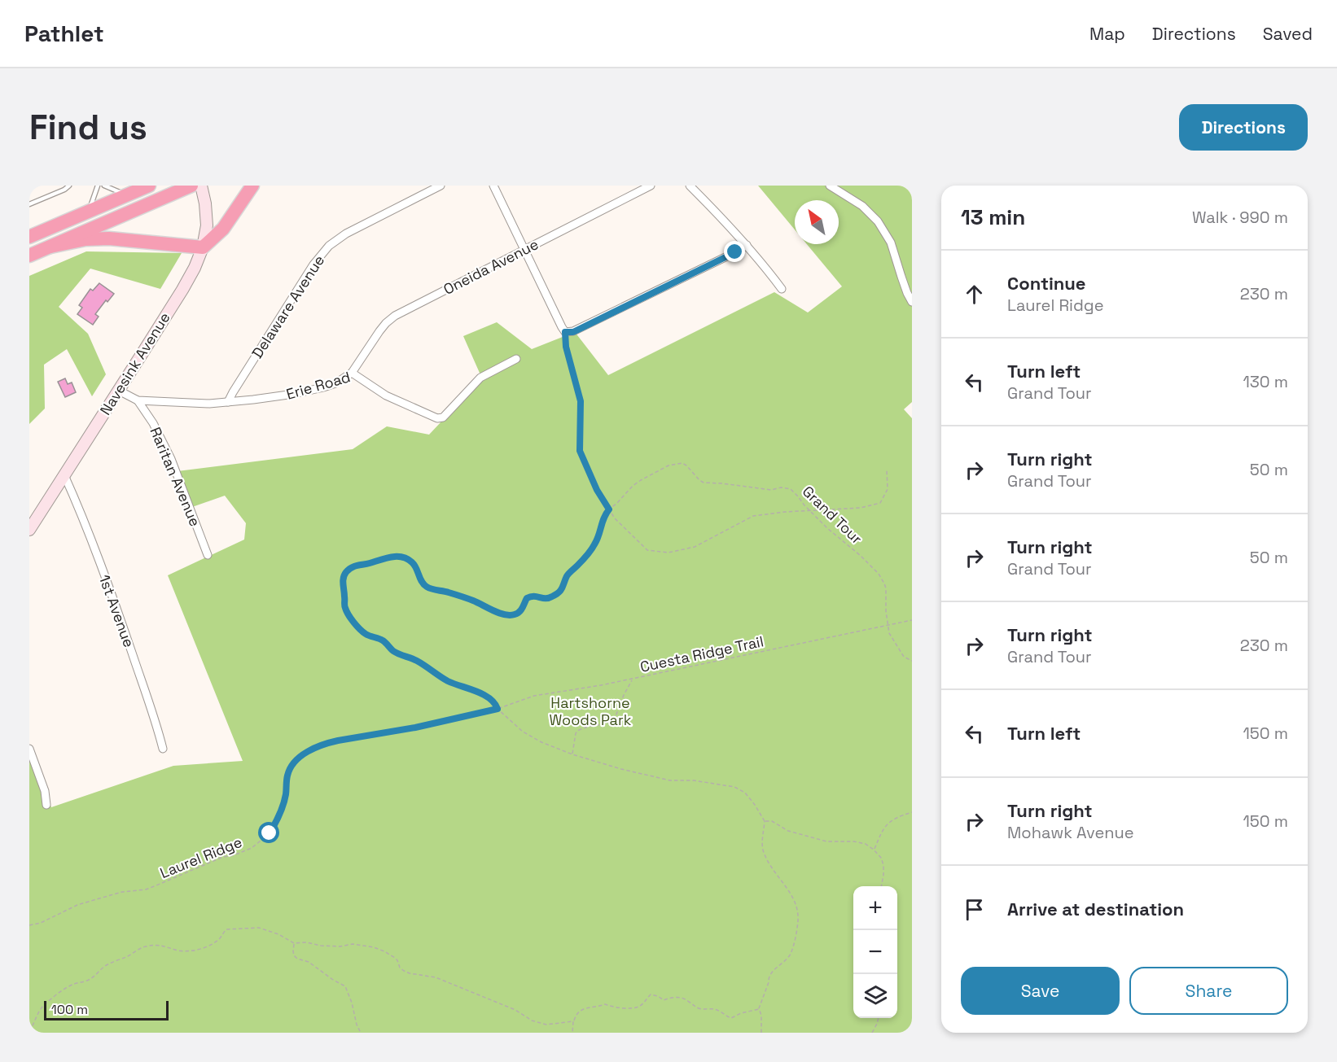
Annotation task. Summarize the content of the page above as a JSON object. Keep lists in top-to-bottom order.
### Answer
{
  "streets": {
    "main road": ["Navesink Avenue"],
    "street": [
      "Oneida Avenue",
      "Delaware Avenue",
      "Erie Road",
      "Raritan Avenue",
      "1st Avenue"
    ],
    "path": ["Grand Tour", "Cuesta Ridge Trail", "Laurel Ridge"]
  },
  "crossings": [
    ["Oneida Avenue", "Erie Road"],
    ["Delaware Avenue", "Erie Road"],
    ["Navesink Avenue", "Erie Road"],
    ["Navesink Avenue", "1st Avenue"],
    ["Erie Road", "Raritan Avenue"],
    ["Grand Tour", "Cuesta Ridge Trail"],
    ["Grand Tour", "Laurel Ridge"],
    ["Cuesta Ridge Trail", "Laurel Ridge"]
  ],
  "parks": ["Hartshorne Woods Park"],
  "scale_bar": "100 m",
  "north": "top left",
  "page": {
    "header": "Pathlet",
    "nav": ["Map", "Directions", "Saved"],
    "buttons": [
      "Directions",
      ["Save", "Share"]
    ],
    "title": "Find us",
    "heading": ["13 min", "Walk · 990 m"],
    "list": [
      ["Continue", "Laurel Ridge", "230 m"],
      ["Turn left", "Grand Tour", "130 m"],
      ["Turn right", "Grand Tour", "50 m"],
      ["Turn right", "Grand Tour", "50 m"],
      ["Turn right", "Grand Tour", "230 m"],
      ["Turn left", "150 m"],
      ["Turn right", "Mohawk Avenue", "150 m"],
      "Arrive at destination"
    ],
    "map_buttons": ["+", "−"],
    "scale": "100 m"
  }
}
